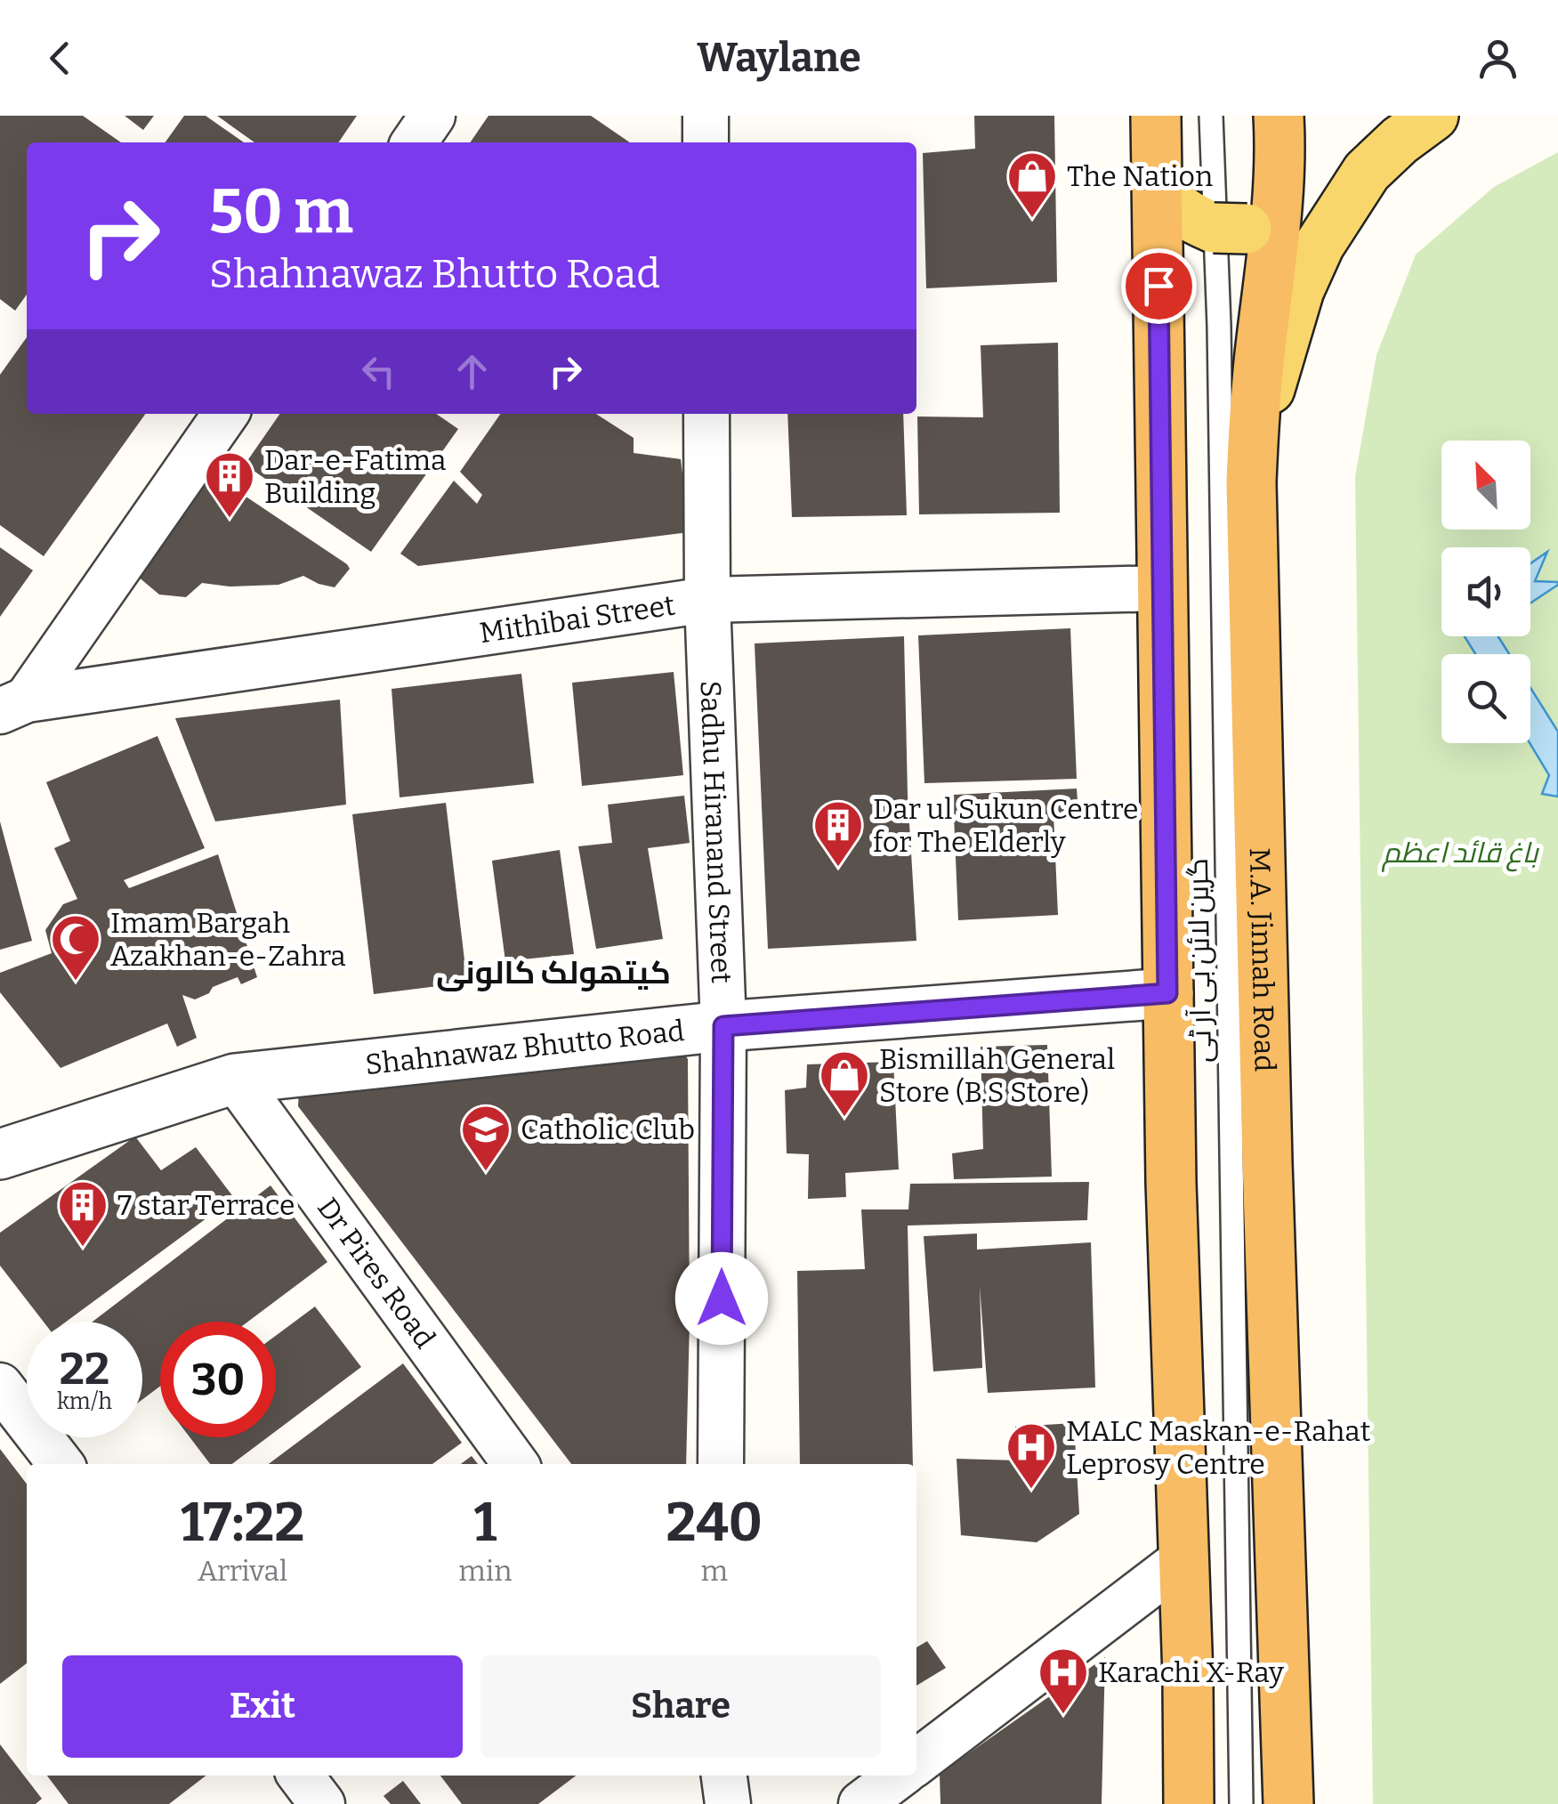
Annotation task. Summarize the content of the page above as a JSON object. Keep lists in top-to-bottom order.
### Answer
{
  "streets": {
    "highway": ["M.A. Jinnah Road"],
    "street": [
      "Mithibai Street",
      "Sadhu Hiranand Street",
      "Shahnawaz Bhutto Road",
      "Dr Pires Road"
    ],
    "lane": ["گرین لائن بی آر ٹی"]
  },
  "crossings": [
    ["Mithibai Street", "Sadhu Hiranand Street"],
    ["Sadhu Hiranand Street", "Shahnawaz Bhutto Road"],
    ["Shahnawaz Bhutto Road", "Dr Pires Road"]
  ],
  "districts": ["کیتھولک کالونی"],
  "parks": ["باغ قائد اعظم"],
  "places": {
    "shop": ["The Nation", "Bismillah General Store (B.S Store)"],
    "building": ["Dar-e-Fatima Building", "Dar ul Sukun Centre for The Elderly", "7 star Terrace"],
    "mosque": ["Imam Bargah Azakhan-e-Zahra"],
    "school or university": ["Catholic Club"],
    "hospital": ["MALC Maskan-e-Rahat Leprosy Centre", "Karachi X-Ray"]
  },
  "north": "top left",
  "page": {
    "header": "Waylane",
    "turn": ["50 m", "Shahnawaz Bhutto Road"],
    "speed": "22 km/h",
    "limit": "30",
    "eta": [
      "17:22",
      "Arrival",
      "1",
      "min",
      "240",
      "m"
    ],
    "buttons": ["Exit", "Share"]
  }
}
